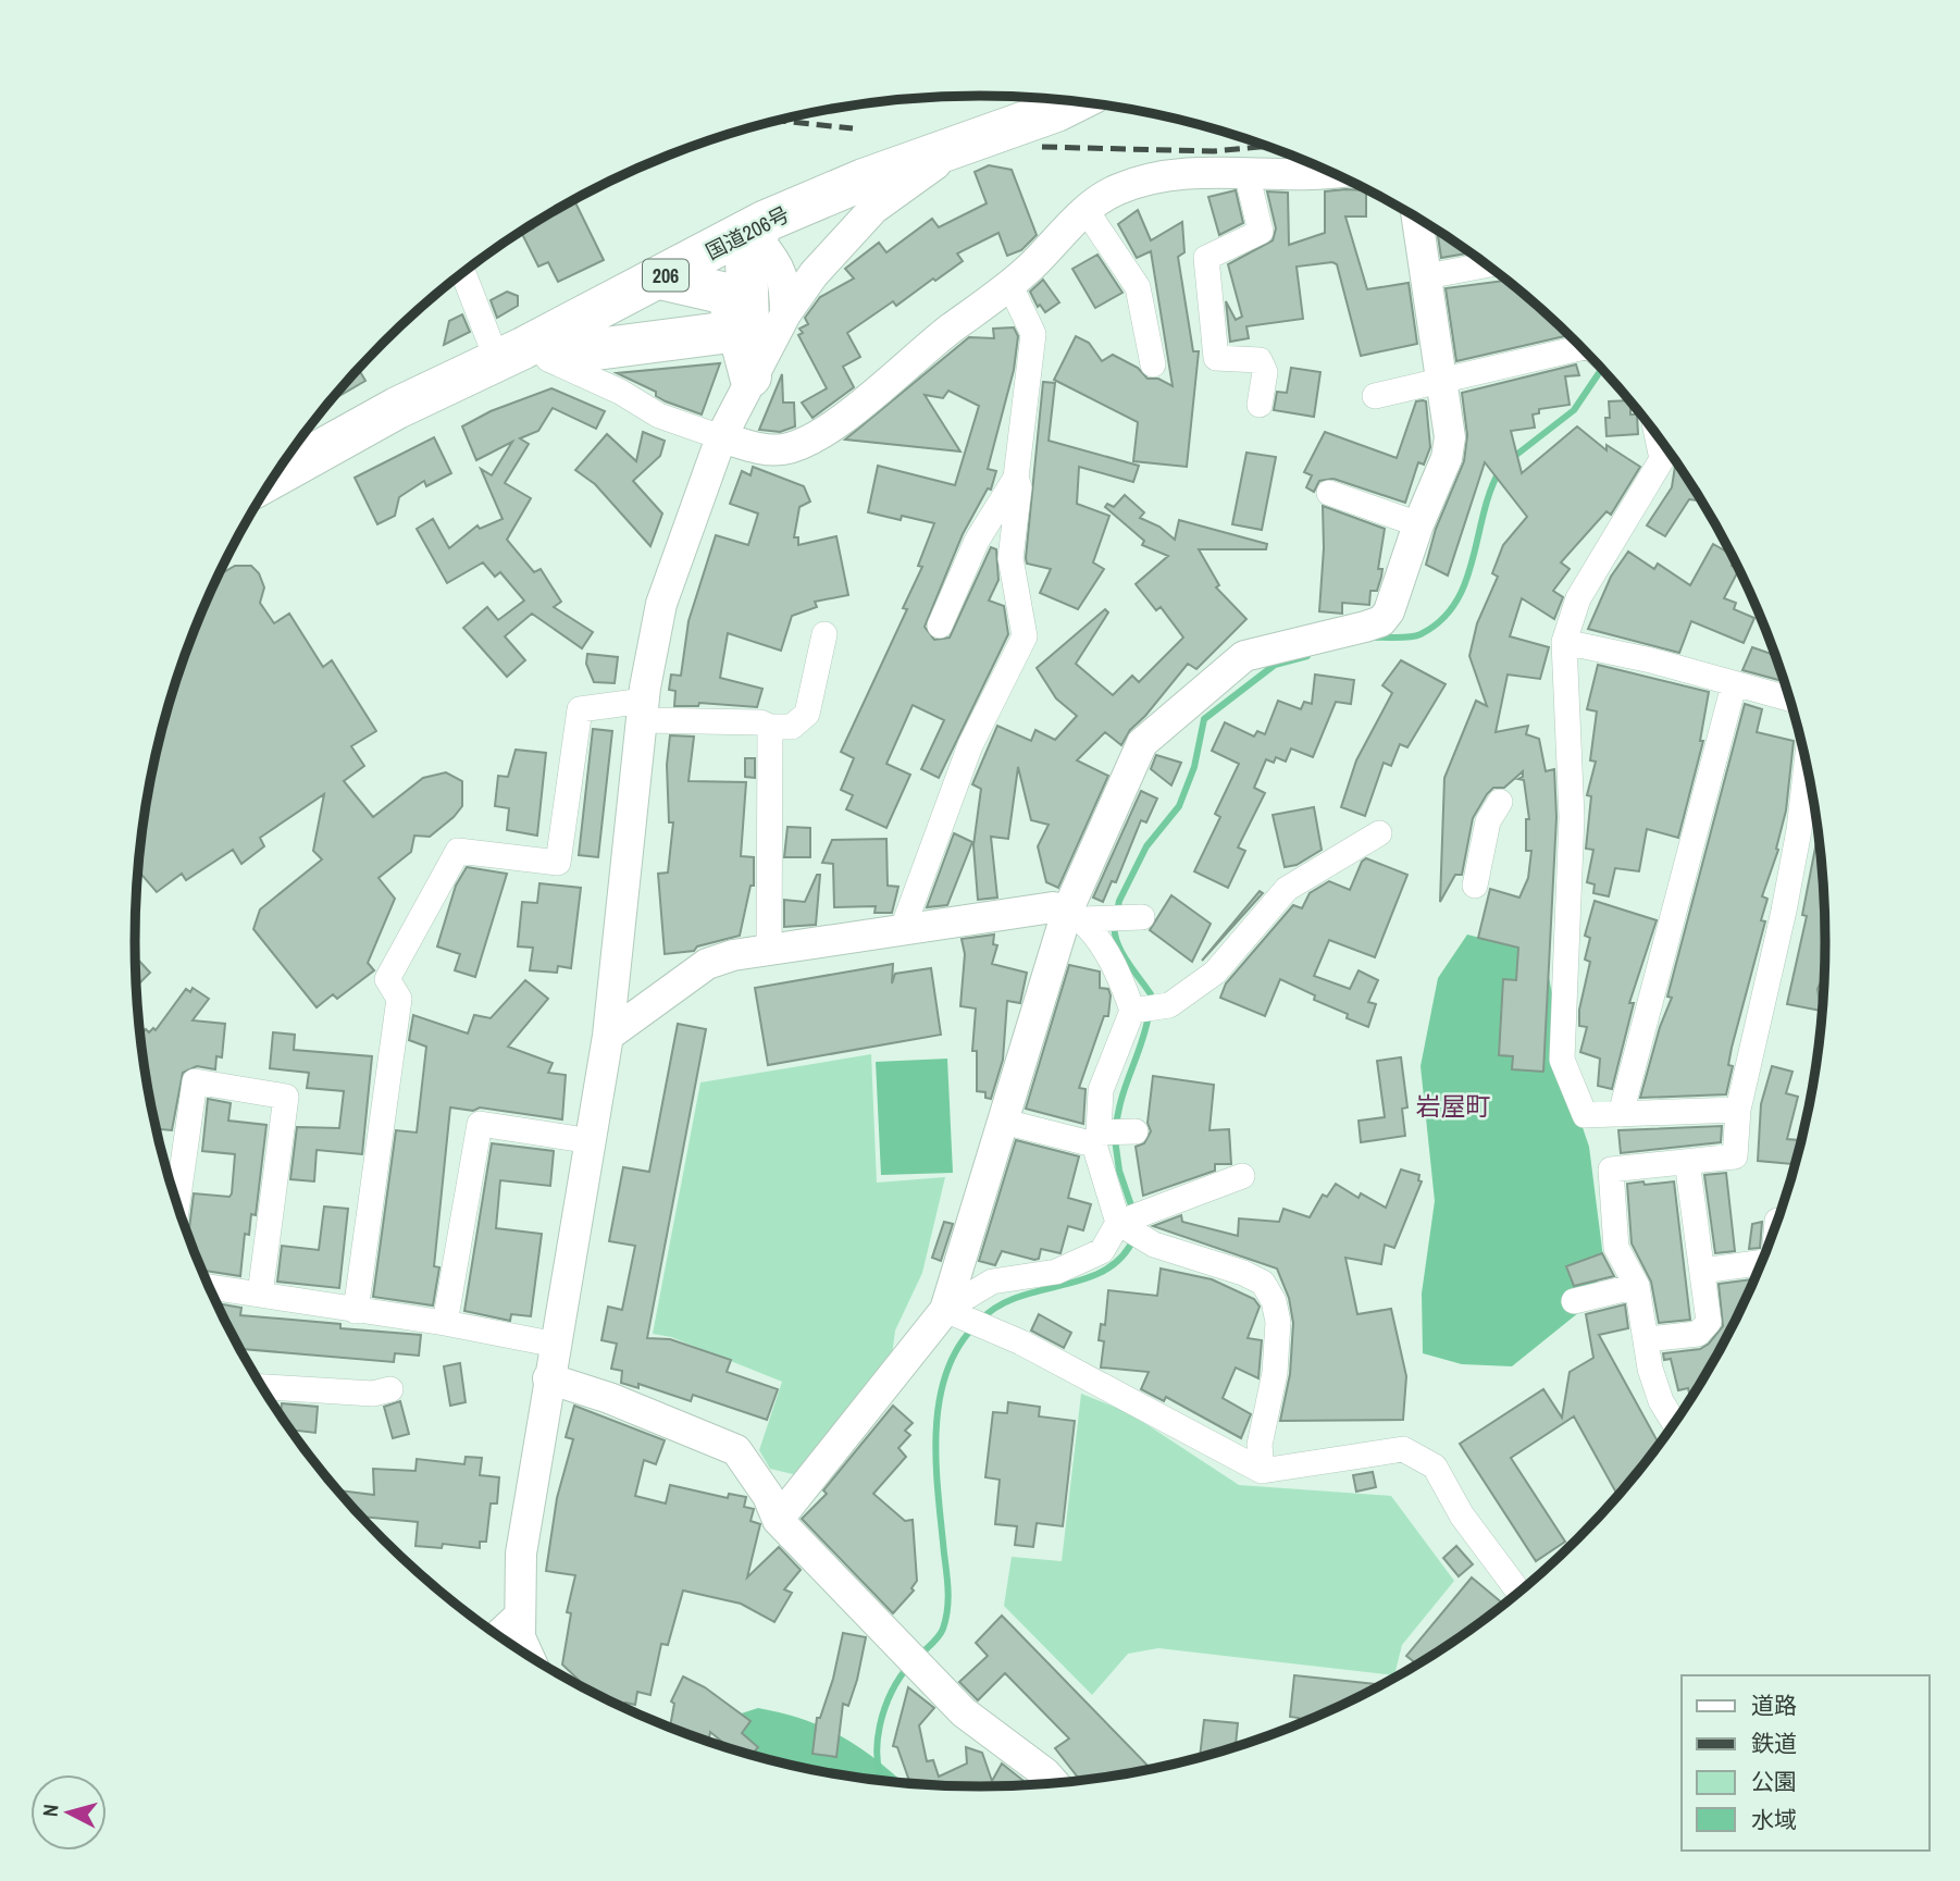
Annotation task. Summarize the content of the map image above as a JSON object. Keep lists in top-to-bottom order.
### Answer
{
  "streets": {
    "highway": ["国道206号", "206"]
  },
  "districts": ["岩屋町"],
  "legend": [
    "道路",
    "鉄道",
    "公園",
    "水域"
  ],
  "north": "left"
}
